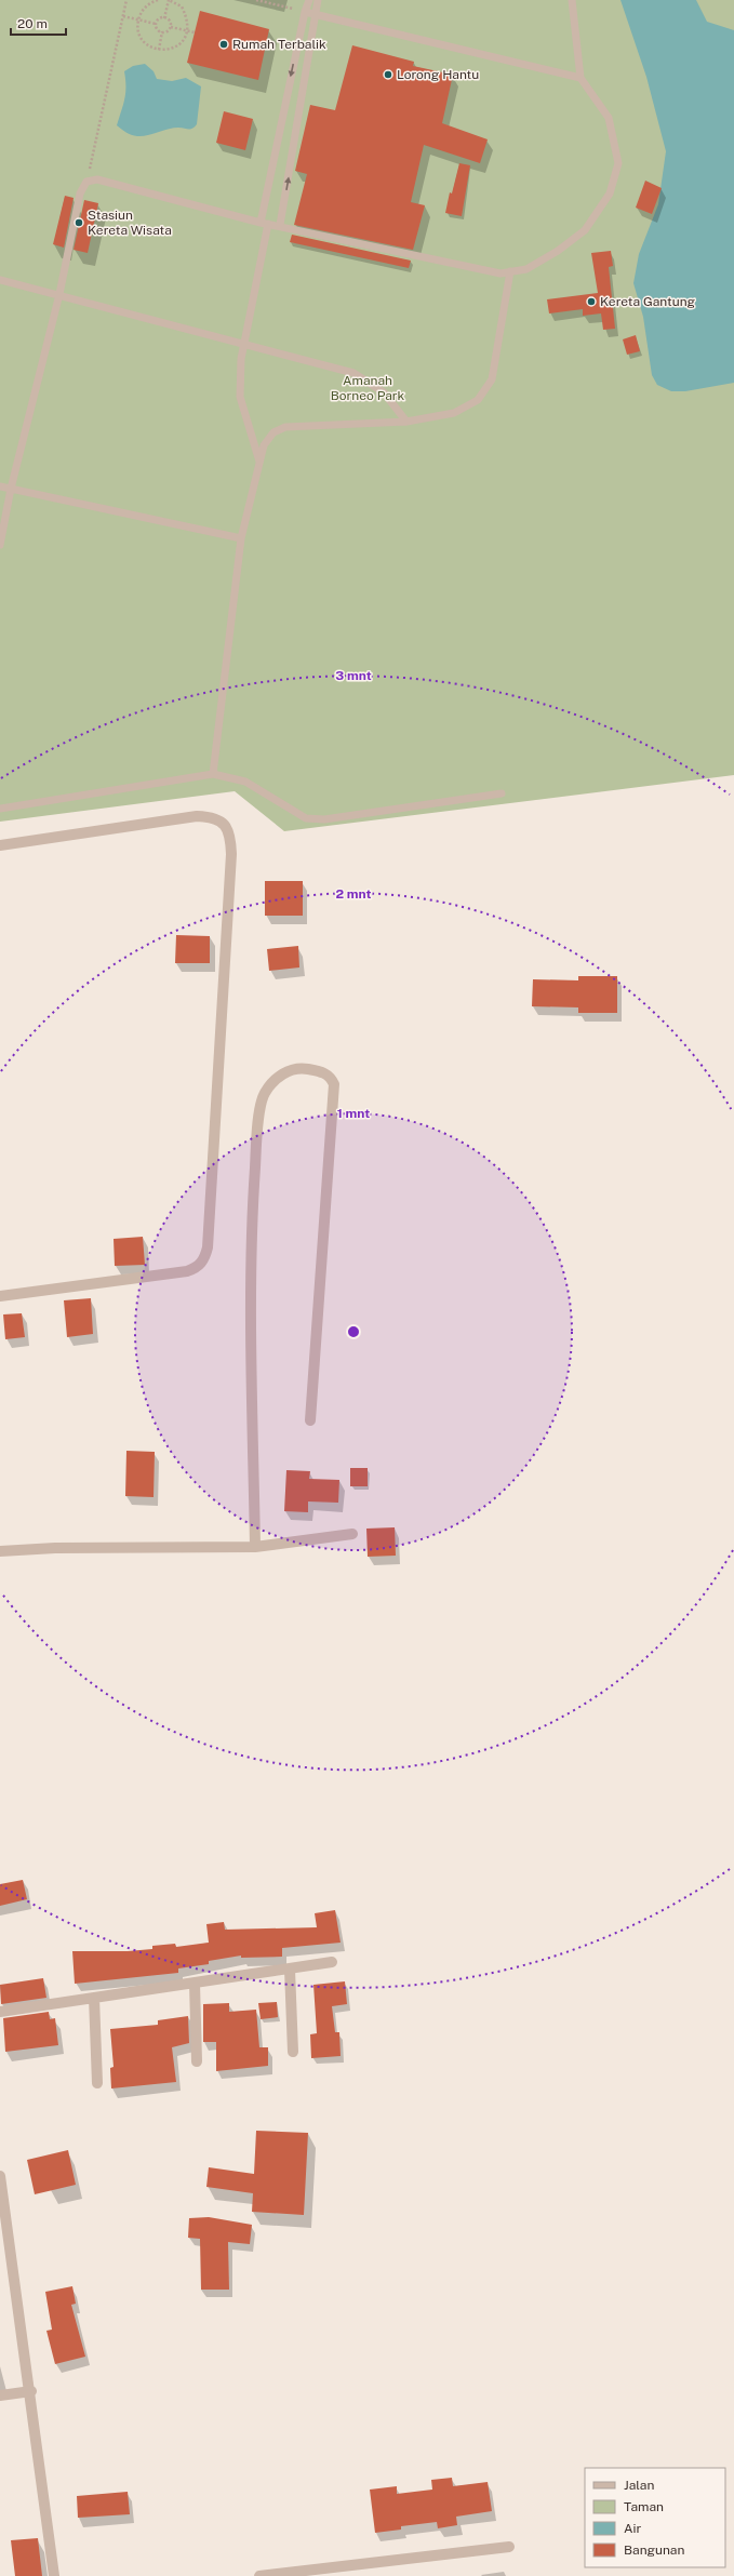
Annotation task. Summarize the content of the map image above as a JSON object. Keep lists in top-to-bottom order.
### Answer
{
  "parks": ["Amanah Borneo Park"],
  "places": [
    "Rumah Terbalik",
    "Lorong Hantu",
    "Stasiun Kereta Wisata",
    "Kereta Gantung"
  ],
  "legend": [
    "Jalan",
    "Taman",
    "Air",
    "Bangunan"
  ],
  "scale_bar": "20 m",
  "rings": ["3 mnt", "2 mnt", "1 mnt"]
}
